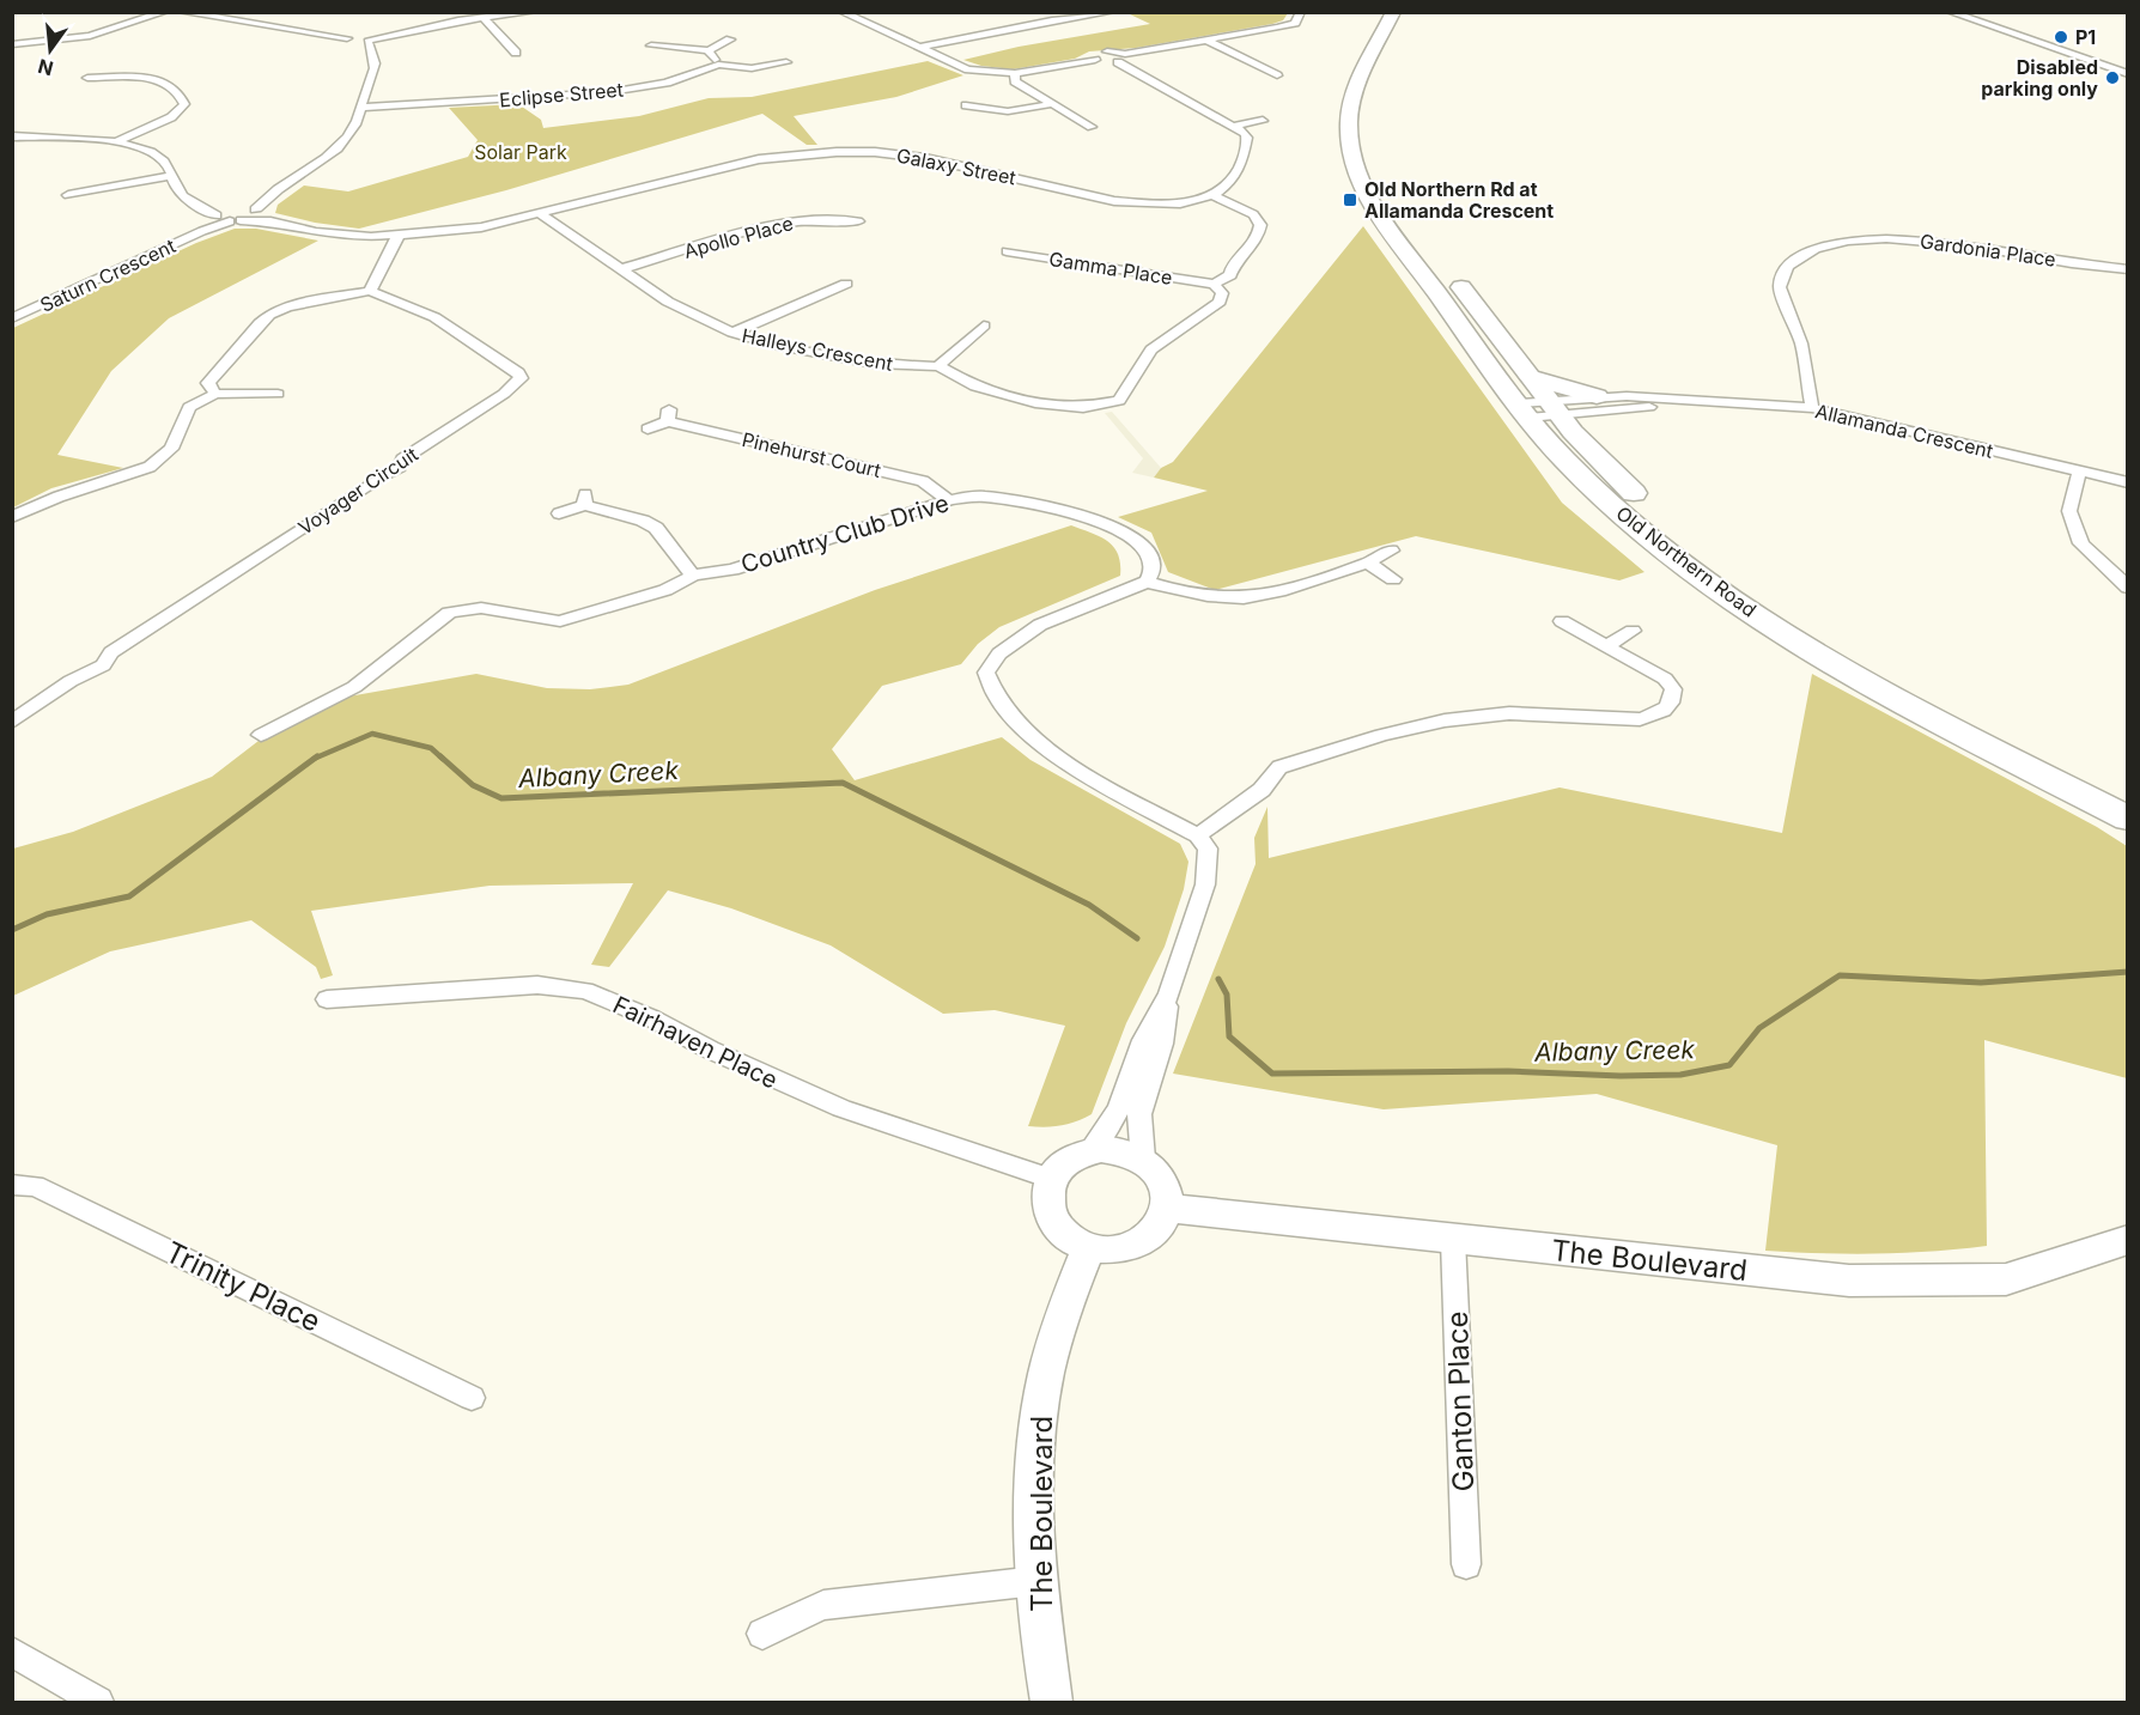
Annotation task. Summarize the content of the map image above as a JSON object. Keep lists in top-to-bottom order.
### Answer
{
  "streets": {
    "highway": ["Old Northern Road"],
    "street": [
      "Eclipse Street",
      "Galaxy Street",
      "Apollo Place",
      "Gardonia Place",
      "Gamma Place",
      "Saturn Crescent",
      "Halleys Crescent",
      "Allamanda Crescent",
      "Pinehurst Court",
      "Voyager Circuit",
      "Country Club Drive",
      "Fairhaven Place",
      "The Boulevard",
      "Trinity Place",
      "Ganton Place"
    ]
  },
  "crossings": [
    ["Eclipse Street", "Saturn Crescent"],
    ["Galaxy Street", "Saturn Crescent"],
    ["Galaxy Street", "Halleys Crescent"],
    ["Apollo Place", "Halleys Crescent"],
    ["Gardonia Place", "Allamanda Crescent"],
    ["Gamma Place", "Halleys Crescent"],
    ["Allamanda Crescent", "Old Northern Road"],
    ["Pinehurst Court", "Country Club Drive"],
    ["Fairhaven Place", "The Boulevard"],
    ["The Boulevard", "Ganton Place"]
  ],
  "water": ["Albany Creek"],
  "parks": ["Solar Park"],
  "places": {
    "other": ["P1", "Disabled parking only"],
    "transit": ["Old Northern Rd at Allamanda Crescent"]
  },
  "north": "bottom"
}
